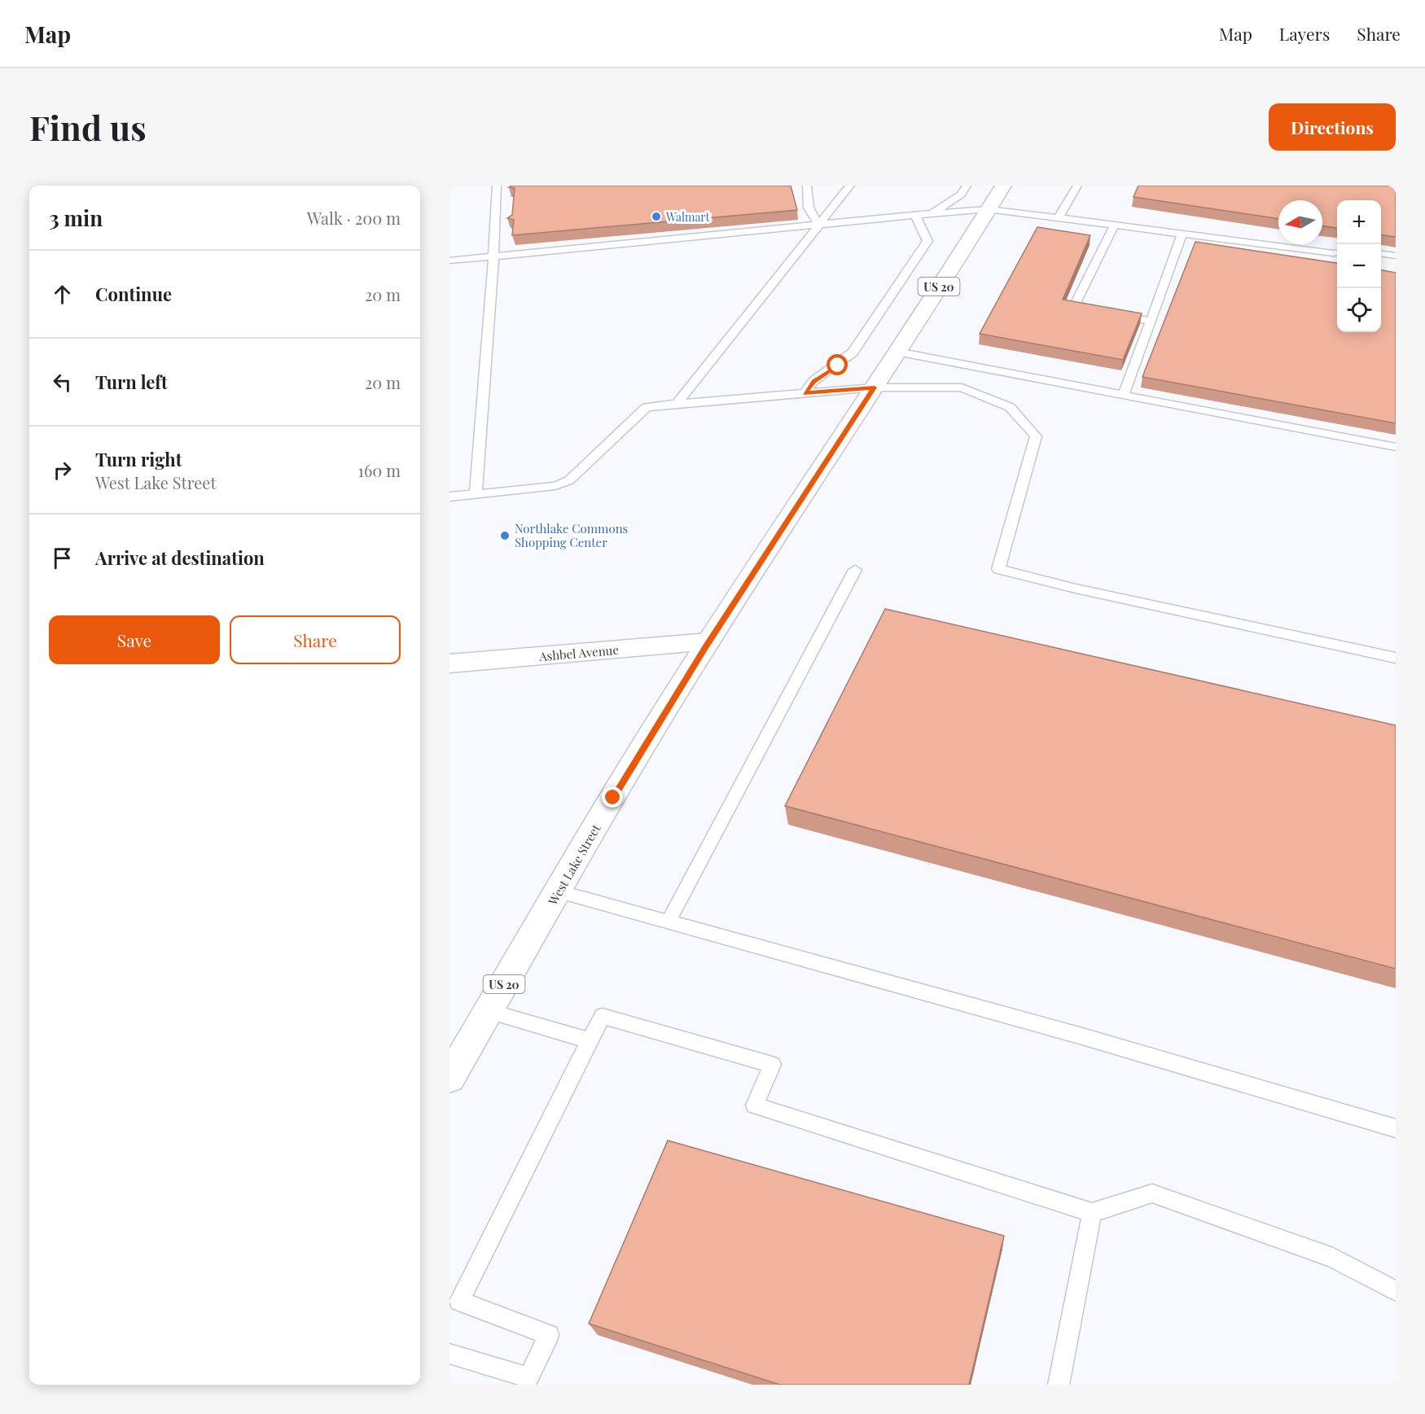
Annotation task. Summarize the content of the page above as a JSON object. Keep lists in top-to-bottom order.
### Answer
{
  "streets": {
    "main road": ["US 20", "Ashbel Avenue", "West Lake Street"]
  },
  "crossings": [
    ["Ashbel Avenue", "West Lake Street"]
  ],
  "places": ["Walmart", "Northlake Commons Shopping Center"],
  "north": "left",
  "page": {
    "header": "Map",
    "nav": ["Map", "Layers", "Share"],
    "buttons": [
      "Directions",
      ["Save", "Share"]
    ],
    "title": "Find us",
    "heading": ["3 min", "Walk · 200 m"],
    "map_buttons": ["+", "−"],
    "list": [
      ["Continue", "20 m"],
      ["Turn left", "20 m"],
      ["Turn right", "West Lake Street", "160 m"],
      "Arrive at destination"
    ]
  }
}
